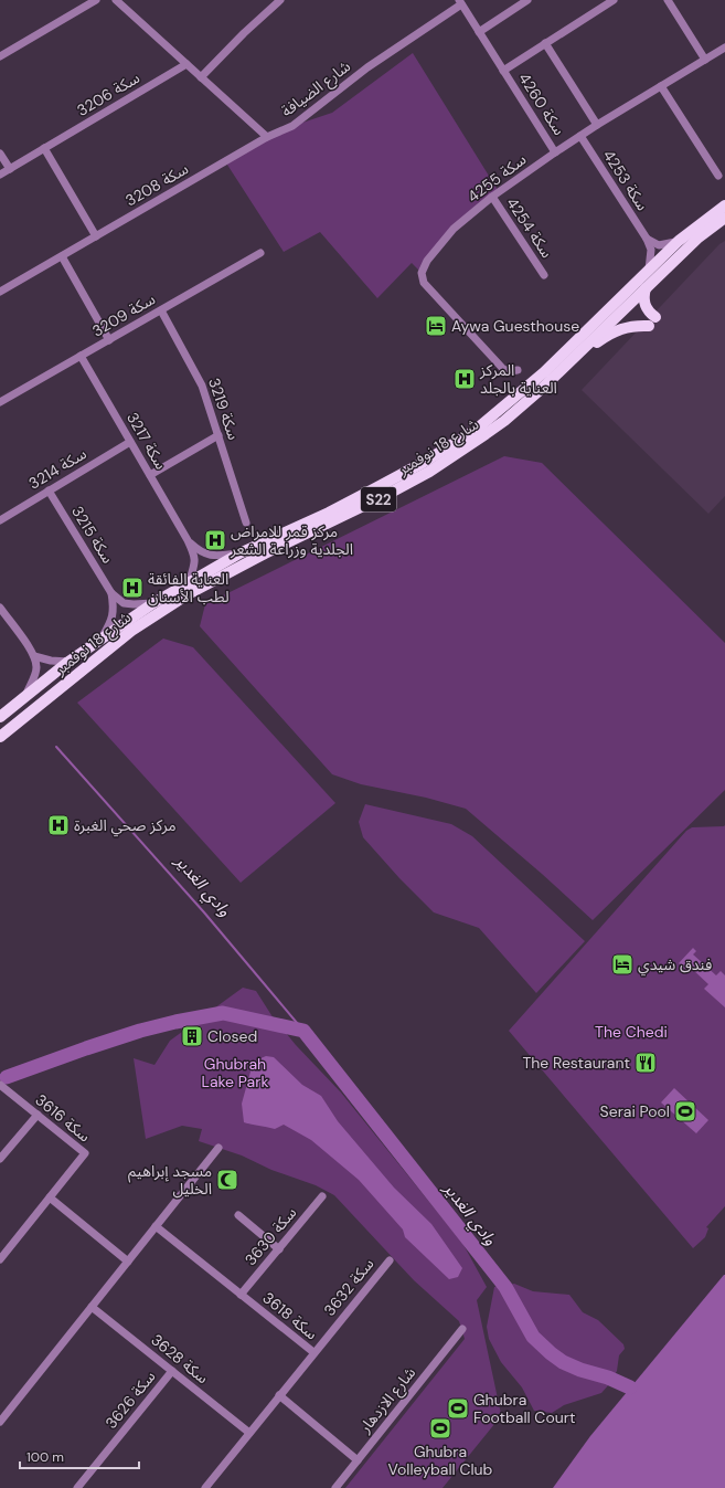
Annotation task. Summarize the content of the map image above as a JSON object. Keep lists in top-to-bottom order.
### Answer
{
  "streets": {
    "main road": ["شارع 18 نوفمبر", "S22"],
    "street": [
      "شارع الضيافة",
      "سكة 3206",
      "سكة 4260",
      "سكة 4255",
      "سكة 4253",
      "سكة 3208",
      "سكة 4254",
      "سكة 3209",
      "سكة 3219",
      "سكة 3217",
      "سكة 3214",
      "سكة 3215",
      "سكة 3616",
      "سكة 3630",
      "سكة 3632",
      "سكة 3618",
      "سكة 3628",
      "سكة 3626",
      "شارع الازدهار"
    ]
  },
  "crossings": [
    ["شارع الضيافة", "سكة 4260"],
    ["شارع الضيافة", "سكة 3208"],
    ["سكة 4260", "سكة 4255"],
    ["سكة 4255", "سكة 4253"],
    ["سكة 4255", "سكة 4254"],
    ["سكة 4253", "شارع 18 نوفمبر"],
    ["سكة 3209", "سكة 3219"],
    ["سكة 3209", "سكة 3217"],
    ["سكة 3217", "شارع 18 نوفمبر"],
    ["سكة 3217", "سكة 3214"],
    ["شارع 18 نوفمبر", "سكة 3215"],
    ["سكة 3214", "سكة 3215"],
    ["سكة 3630", "سكة 3618"],
    ["سكة 3632", "سكة 3618"],
    ["سكة 3618", "سكة 3628"],
    ["سكة 3628", "سكة 3626"]
  ],
  "water": ["وادي الغدير"],
  "parks": ["The Chedi", "Ghubrah Lake Park"],
  "places": {
    "hotel": ["Aywa Guesthouse", "فندق شيدي"],
    "hospital": [
      "المركز العناية بالجلد",
      "مركز قمر للامراض الجلدية وزراعة الشعر",
      "العناية الفائقة لطب الأسنان",
      "مركز صحي الغبرة"
    ],
    "building": ["Closed"],
    "restaurant": ["The Restaurant"],
    "sports": ["Serai Pool", "Ghubra Football Court", "Ghubra Volleyball Club"],
    "mosque": ["مسجد إبراهيم الخليل"]
  },
  "scale_bar": "100 m"
}
